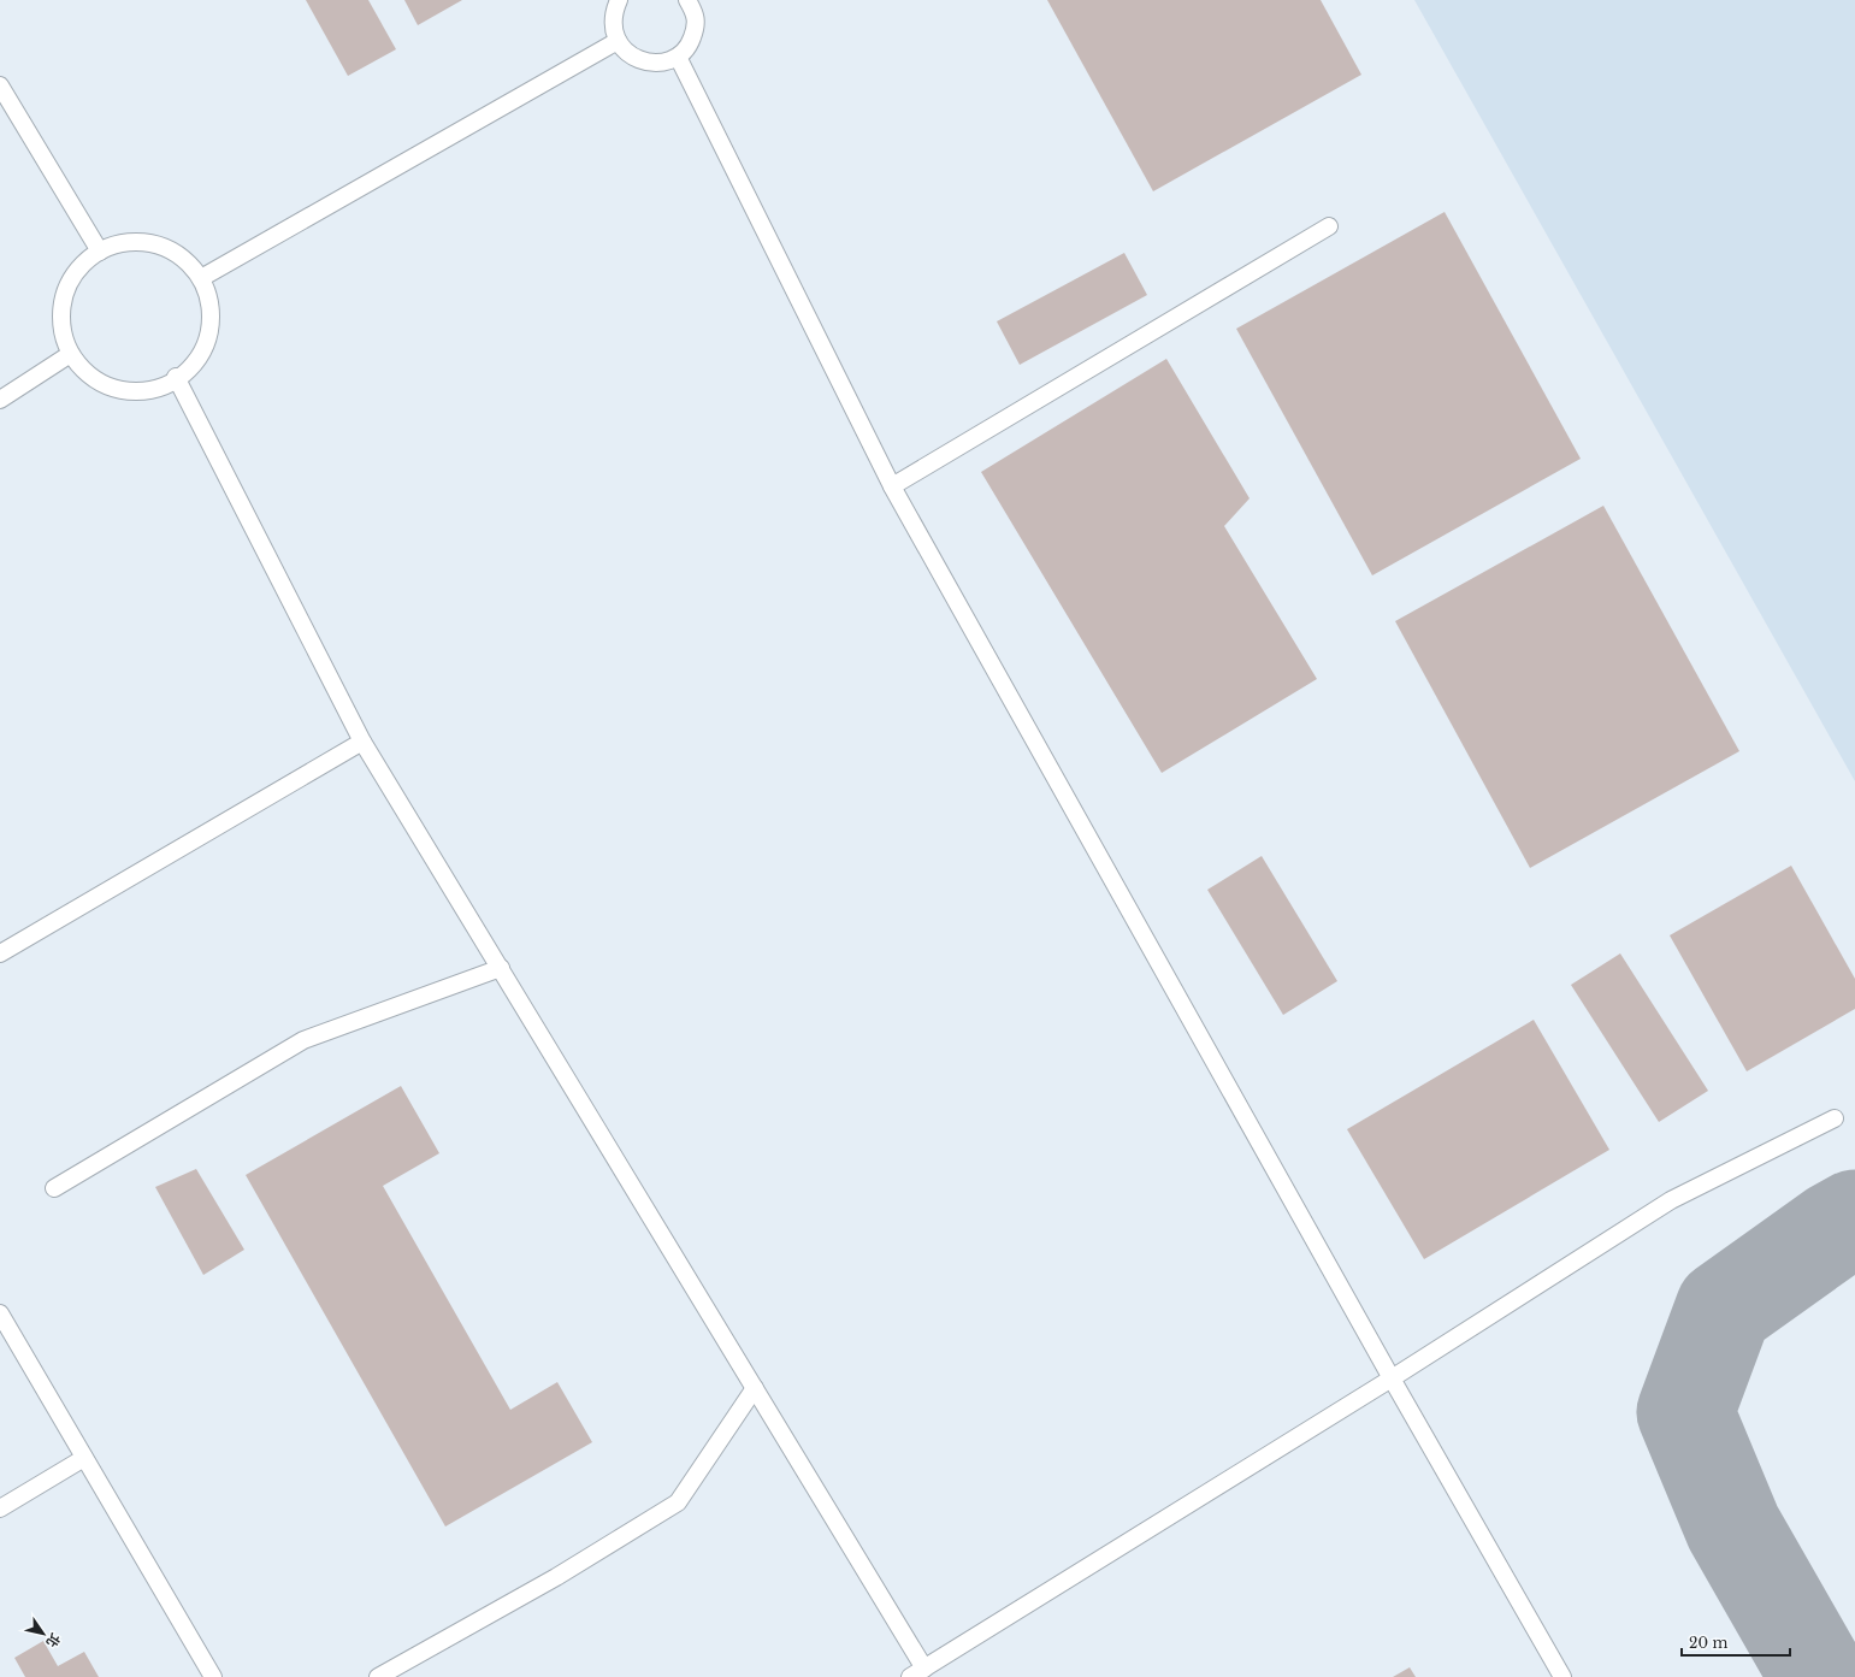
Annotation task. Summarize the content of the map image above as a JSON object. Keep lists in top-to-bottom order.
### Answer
{
  "scale_bar": "20 m",
  "north": "bottom right"
}
